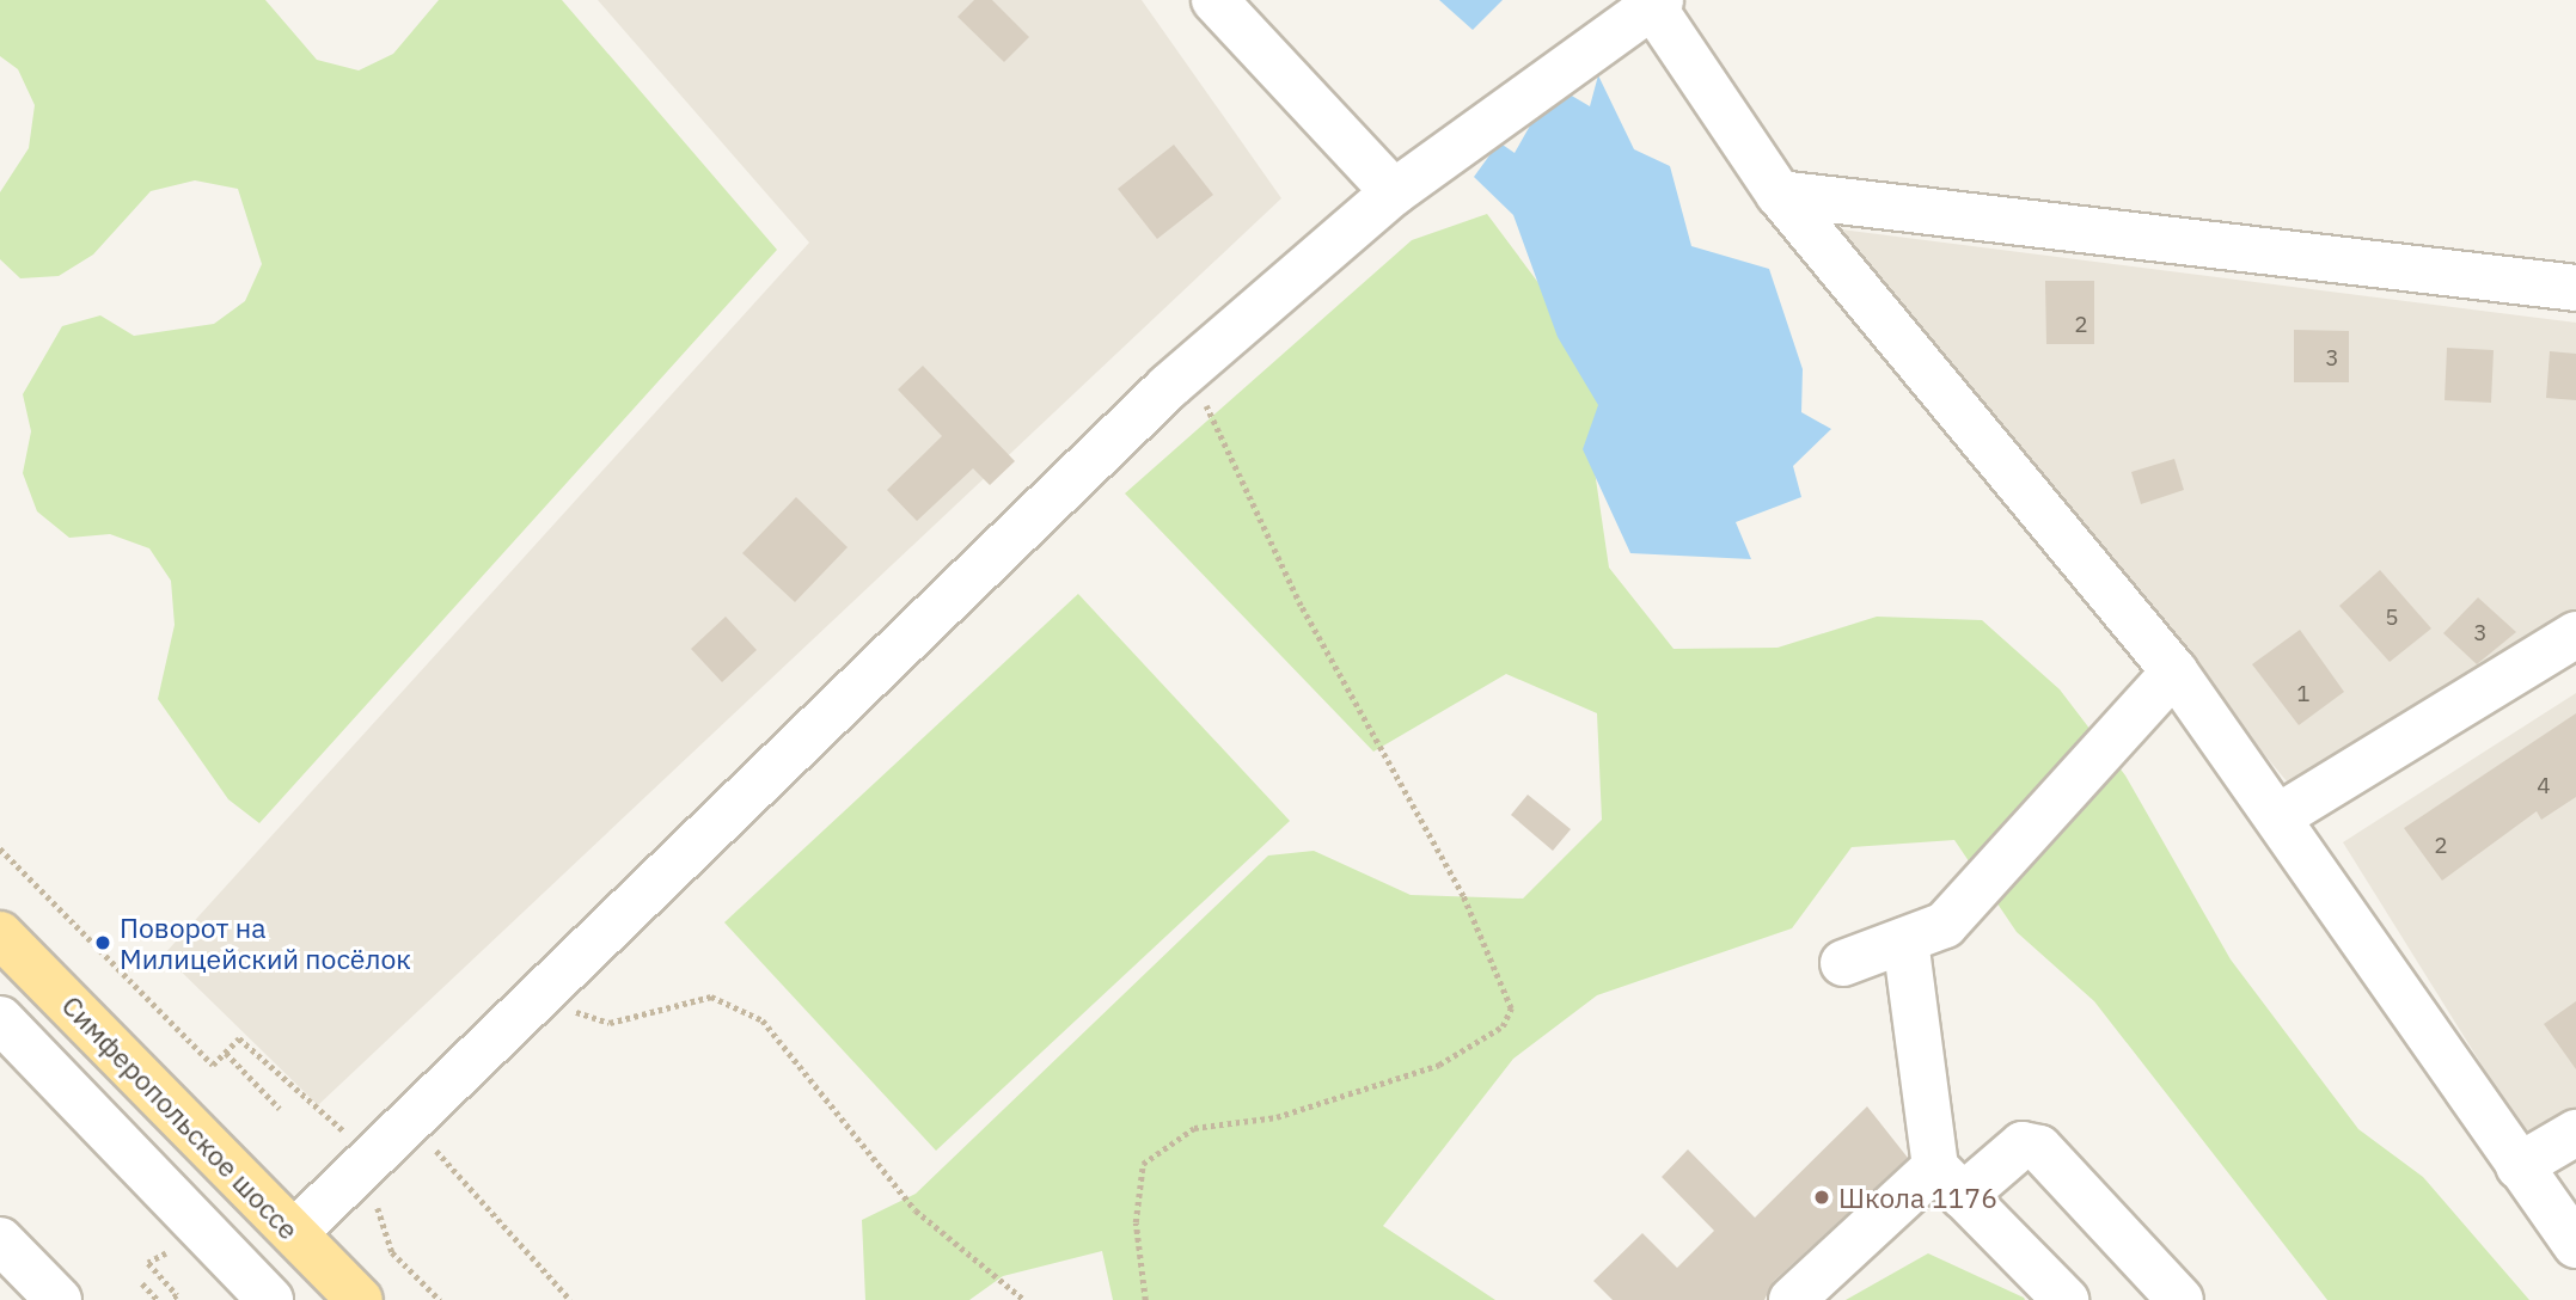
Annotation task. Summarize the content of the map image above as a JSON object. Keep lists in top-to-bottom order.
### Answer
{
  "streets": {
    "main road": ["Симферопольское шоссе"]
  },
  "places": ["Поворот на Милицейский посёлок", "Школа 1176"],
  "house_numbers": [
    "2",
    "3",
    "5",
    "3",
    "1",
    "4",
    "2"
  ]
}
